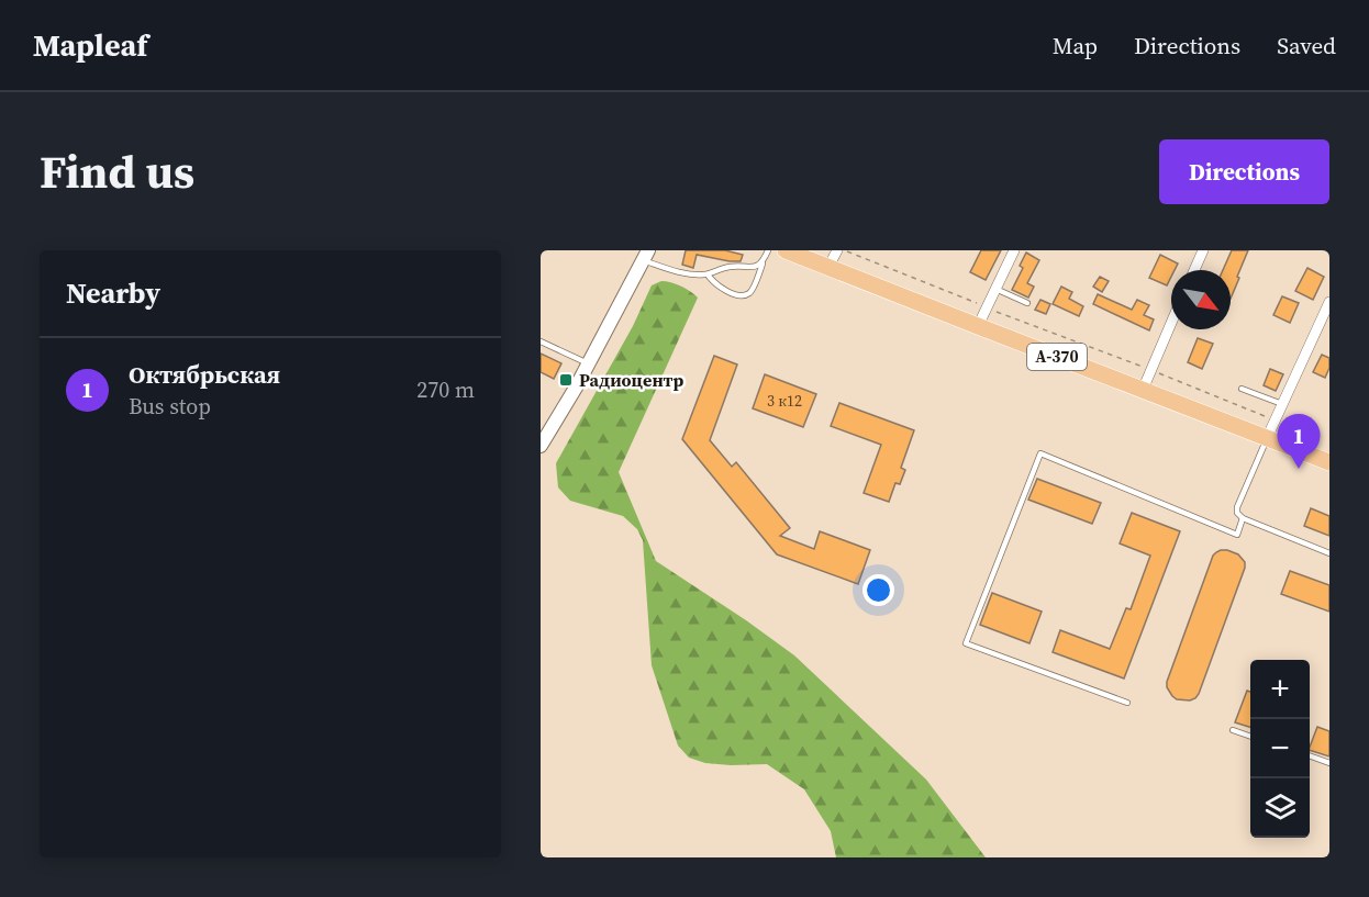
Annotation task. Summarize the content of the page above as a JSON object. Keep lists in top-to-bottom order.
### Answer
{
  "streets": {
    "highway": ["А-370"]
  },
  "places": {
    "transit": ["Радиоцентр"]
  },
  "house_numbers": ["3 к12"],
  "north": "bottom right",
  "page": {
    "header": "Mapleaf",
    "nav": ["Map", "Directions", "Saved"],
    "title": "Find us",
    "buttons": "Directions",
    "heading": "Nearby",
    "list": [
      {
        "mark": "1",
        "name": "Октябрьская",
        "note": "Bus stop",
        "value": "270 m"
      }
    ],
    "pins": "1",
    "map_buttons": ["+", "−"]
  }
}
